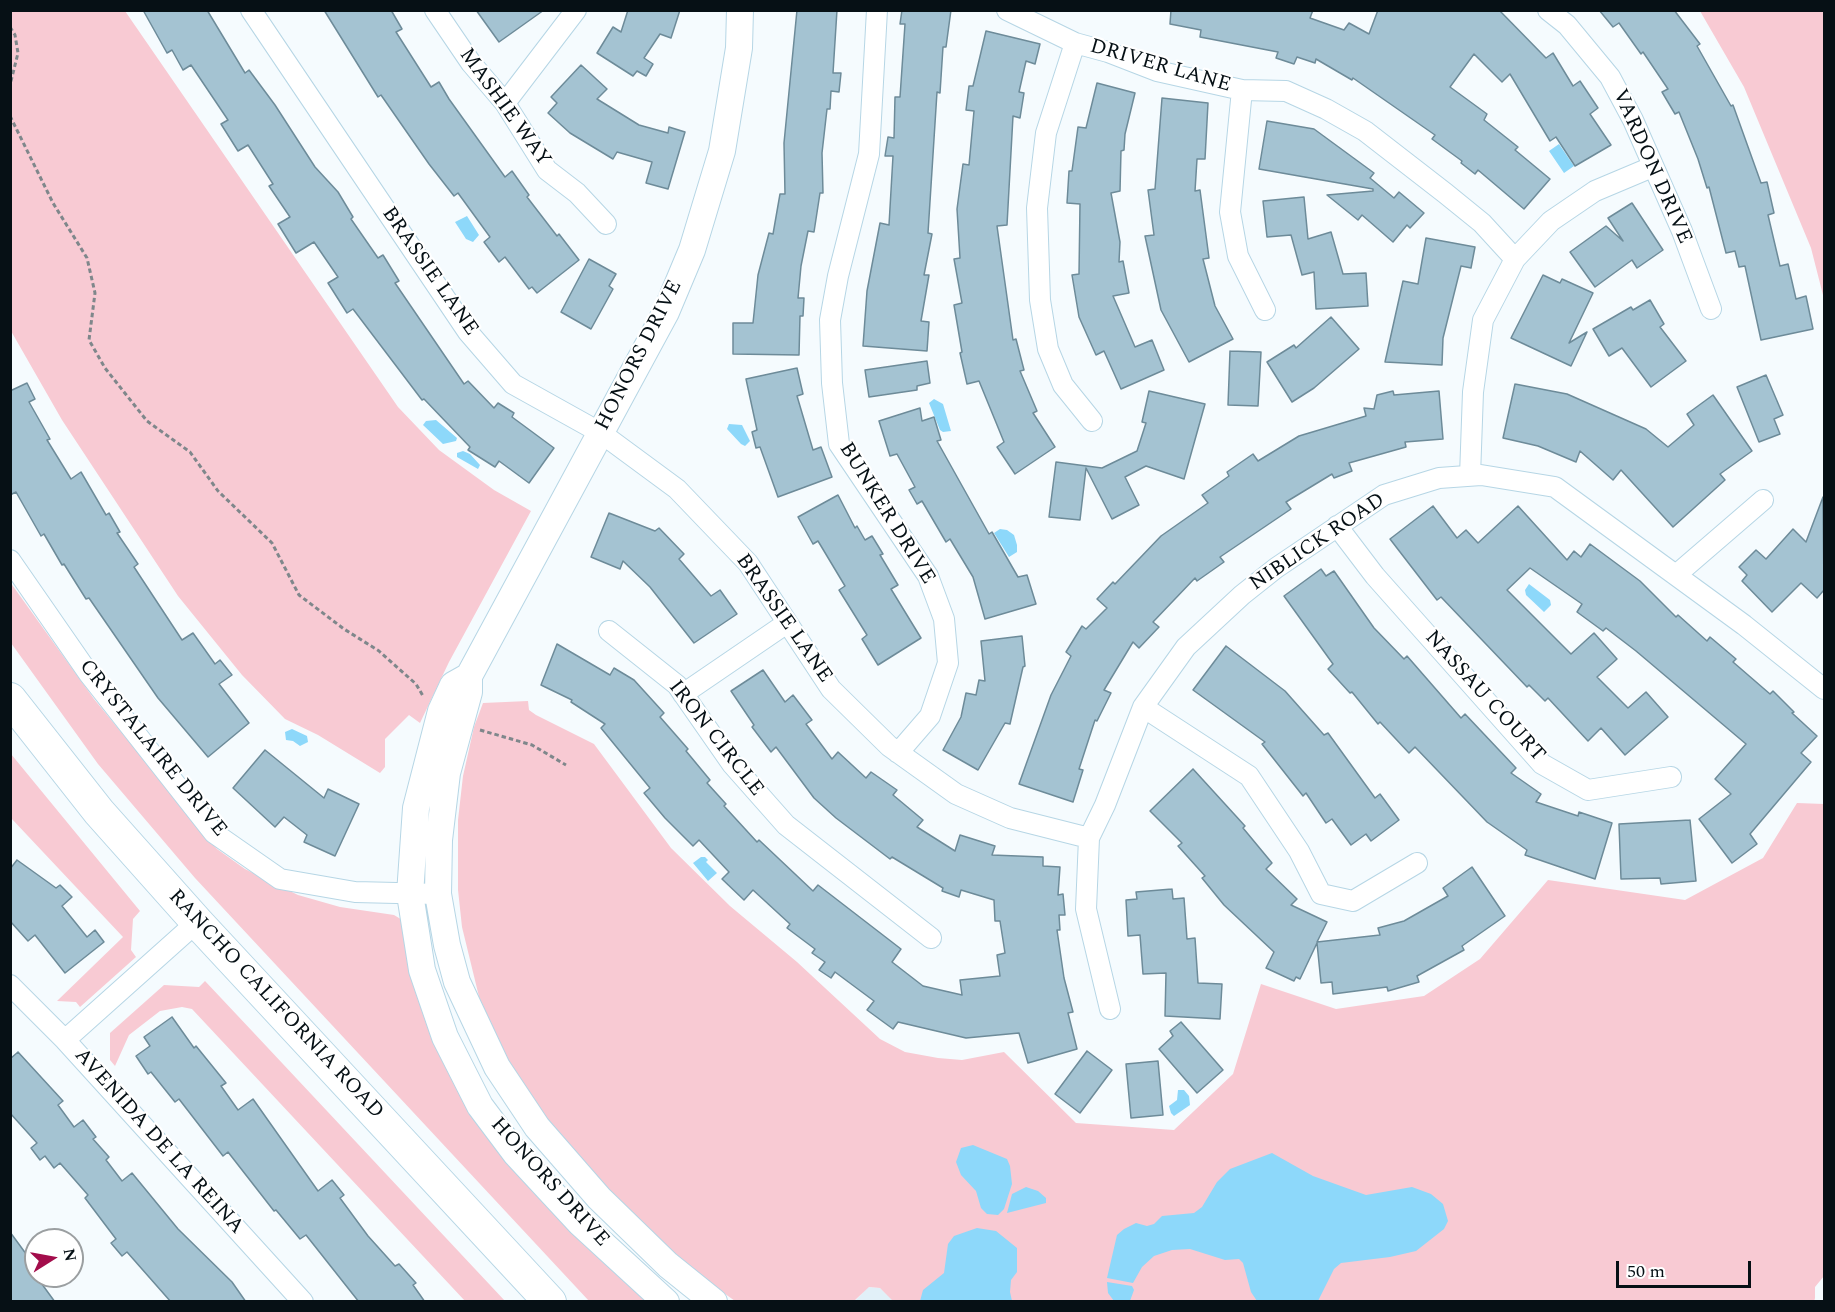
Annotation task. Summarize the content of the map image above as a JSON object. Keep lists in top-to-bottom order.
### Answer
{
  "streets": {
    "main road": ["RANCHO CALIFORNIA ROAD"],
    "street": [
      "DRIVER LANE",
      "MASHIE WAY",
      "VARDON DRIVE",
      "BRASSIE LANE",
      "HONORS DRIVE",
      "BUNKER DRIVE",
      "NIBLICK ROAD",
      "NASSAU COURT",
      "IRON CIRCLE",
      "CRYSTALAIRE DRIVE",
      "AVENIDA DE LA REINA"
    ]
  },
  "crossings": [
    ["BRASSIE LANE", "HONORS DRIVE"],
    ["BRASSIE LANE", "BUNKER DRIVE"],
    ["BRASSIE LANE", "NIBLICK ROAD"],
    ["HONORS DRIVE", "CRYSTALAIRE DRIVE"],
    ["NIBLICK ROAD", "NASSAU COURT"]
  ],
  "scale_bar": "50 m",
  "north": "right"
}
